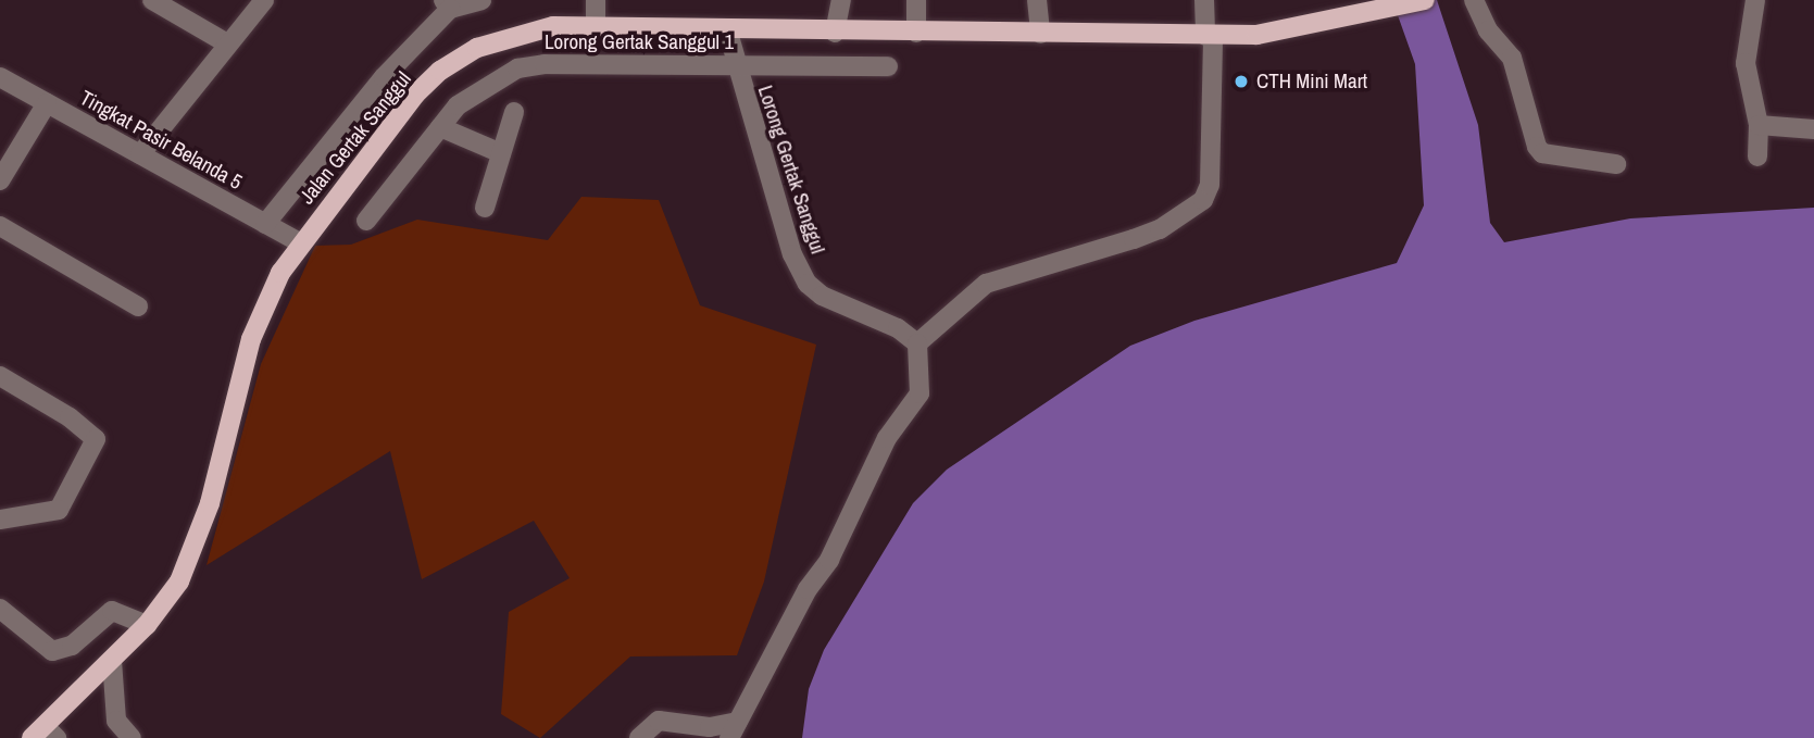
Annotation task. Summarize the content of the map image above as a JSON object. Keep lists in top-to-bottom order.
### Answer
{
  "streets": {
    "main road": ["Jalan Gertak Sanggul"],
    "street": ["Lorong Gertak Sanggul 1", "Tingkat Pasir Belanda 5", "Lorong Gertak Sanggul"]
  },
  "crossings": [
    ["Lorong Gertak Sanggul 1", "Lorong Gertak Sanggul"],
    ["Jalan Gertak Sanggul", "Tingkat Pasir Belanda 5"],
    ["Jalan Gertak Sanggul", "Lorong Gertak Sanggul"]
  ],
  "places": ["CTH Mini Mart"]
}
